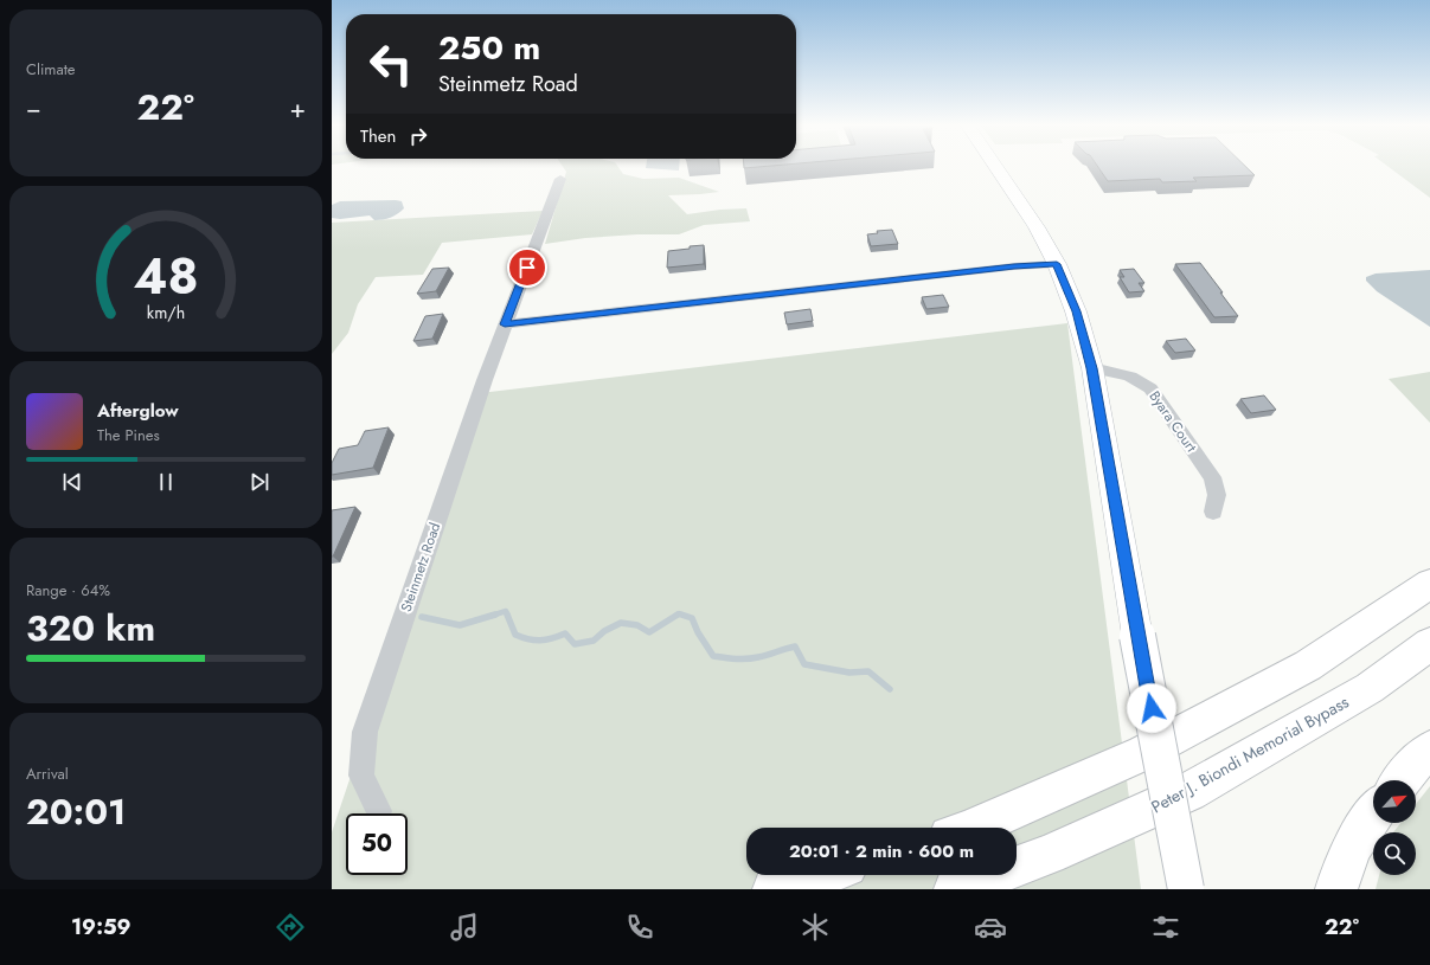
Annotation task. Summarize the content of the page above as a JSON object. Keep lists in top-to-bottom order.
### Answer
{
  "streets": {
    "highway": ["Peter J. Biondi Memorial Bypass"],
    "street": ["Byara Court", "Steinmetz Road"]
  },
  "north": "top right",
  "page": {
    "tile": [
      "Climate",
      ["Range · 64%", "320 km"],
      ["Arrival", "20:01"]
    ],
    "turn": ["250 m", "Steinmetz Road"],
    "heat": ["−", "22°", "+"],
    "then": "Then",
    "song": ["Afterglow", "The Pines"],
    "limit": "50",
    "trip": "20:01 · 2 min · 600 m",
    "tabs": ["19:59", "22°"],
    "gauge": ["48", "km/h"]
  }
}
